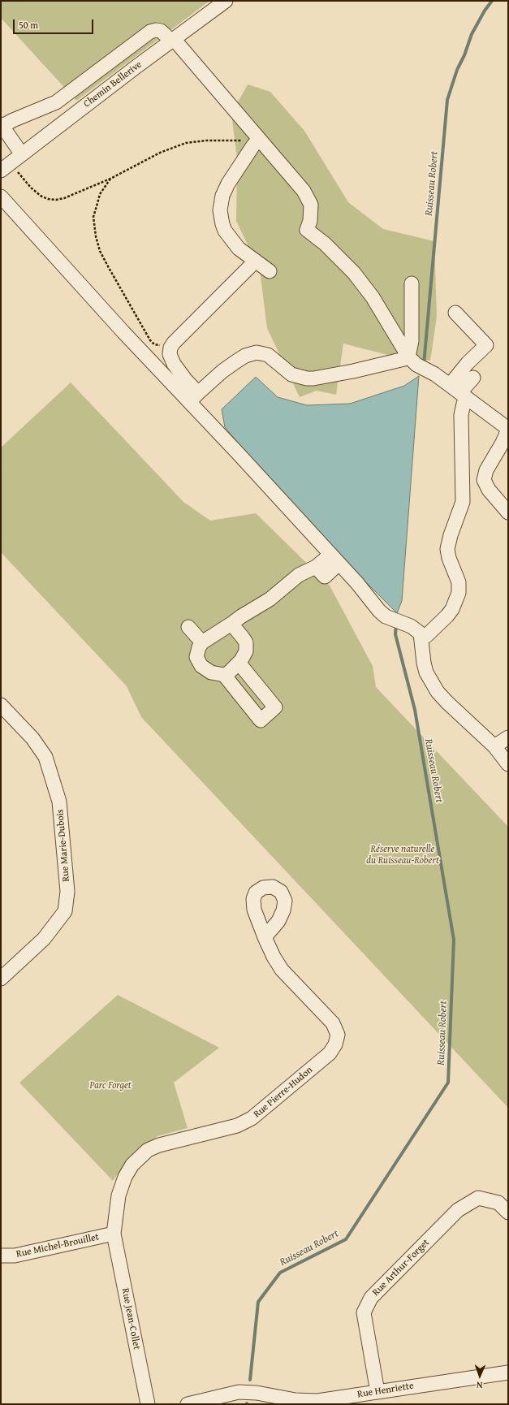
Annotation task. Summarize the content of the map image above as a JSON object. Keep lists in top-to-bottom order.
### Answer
{
  "streets": {
    "street": [
      "Chemin Bellerive",
      "Rue Marie-Dubois",
      "Rue Pierre-Hudon",
      "Rue Michel-Brouillet",
      "Rue Arthur-Forget",
      "Rue Jean-Collet",
      "Rue Henriette"
    ]
  },
  "crossings": [
    ["Rue Pierre-Hudon", "Rue Michel-Brouillet"],
    ["Rue Pierre-Hudon", "Rue Jean-Collet"],
    ["Rue Michel-Brouillet", "Rue Jean-Collet"],
    ["Rue Arthur-Forget", "Rue Henriette"]
  ],
  "water": ["Ruisseau Robert"],
  "parks": ["Réserve naturelle du Ruisseau-Robert", "Parc Forget"],
  "scale_bar": "50 m",
  "north": "bottom"
}
